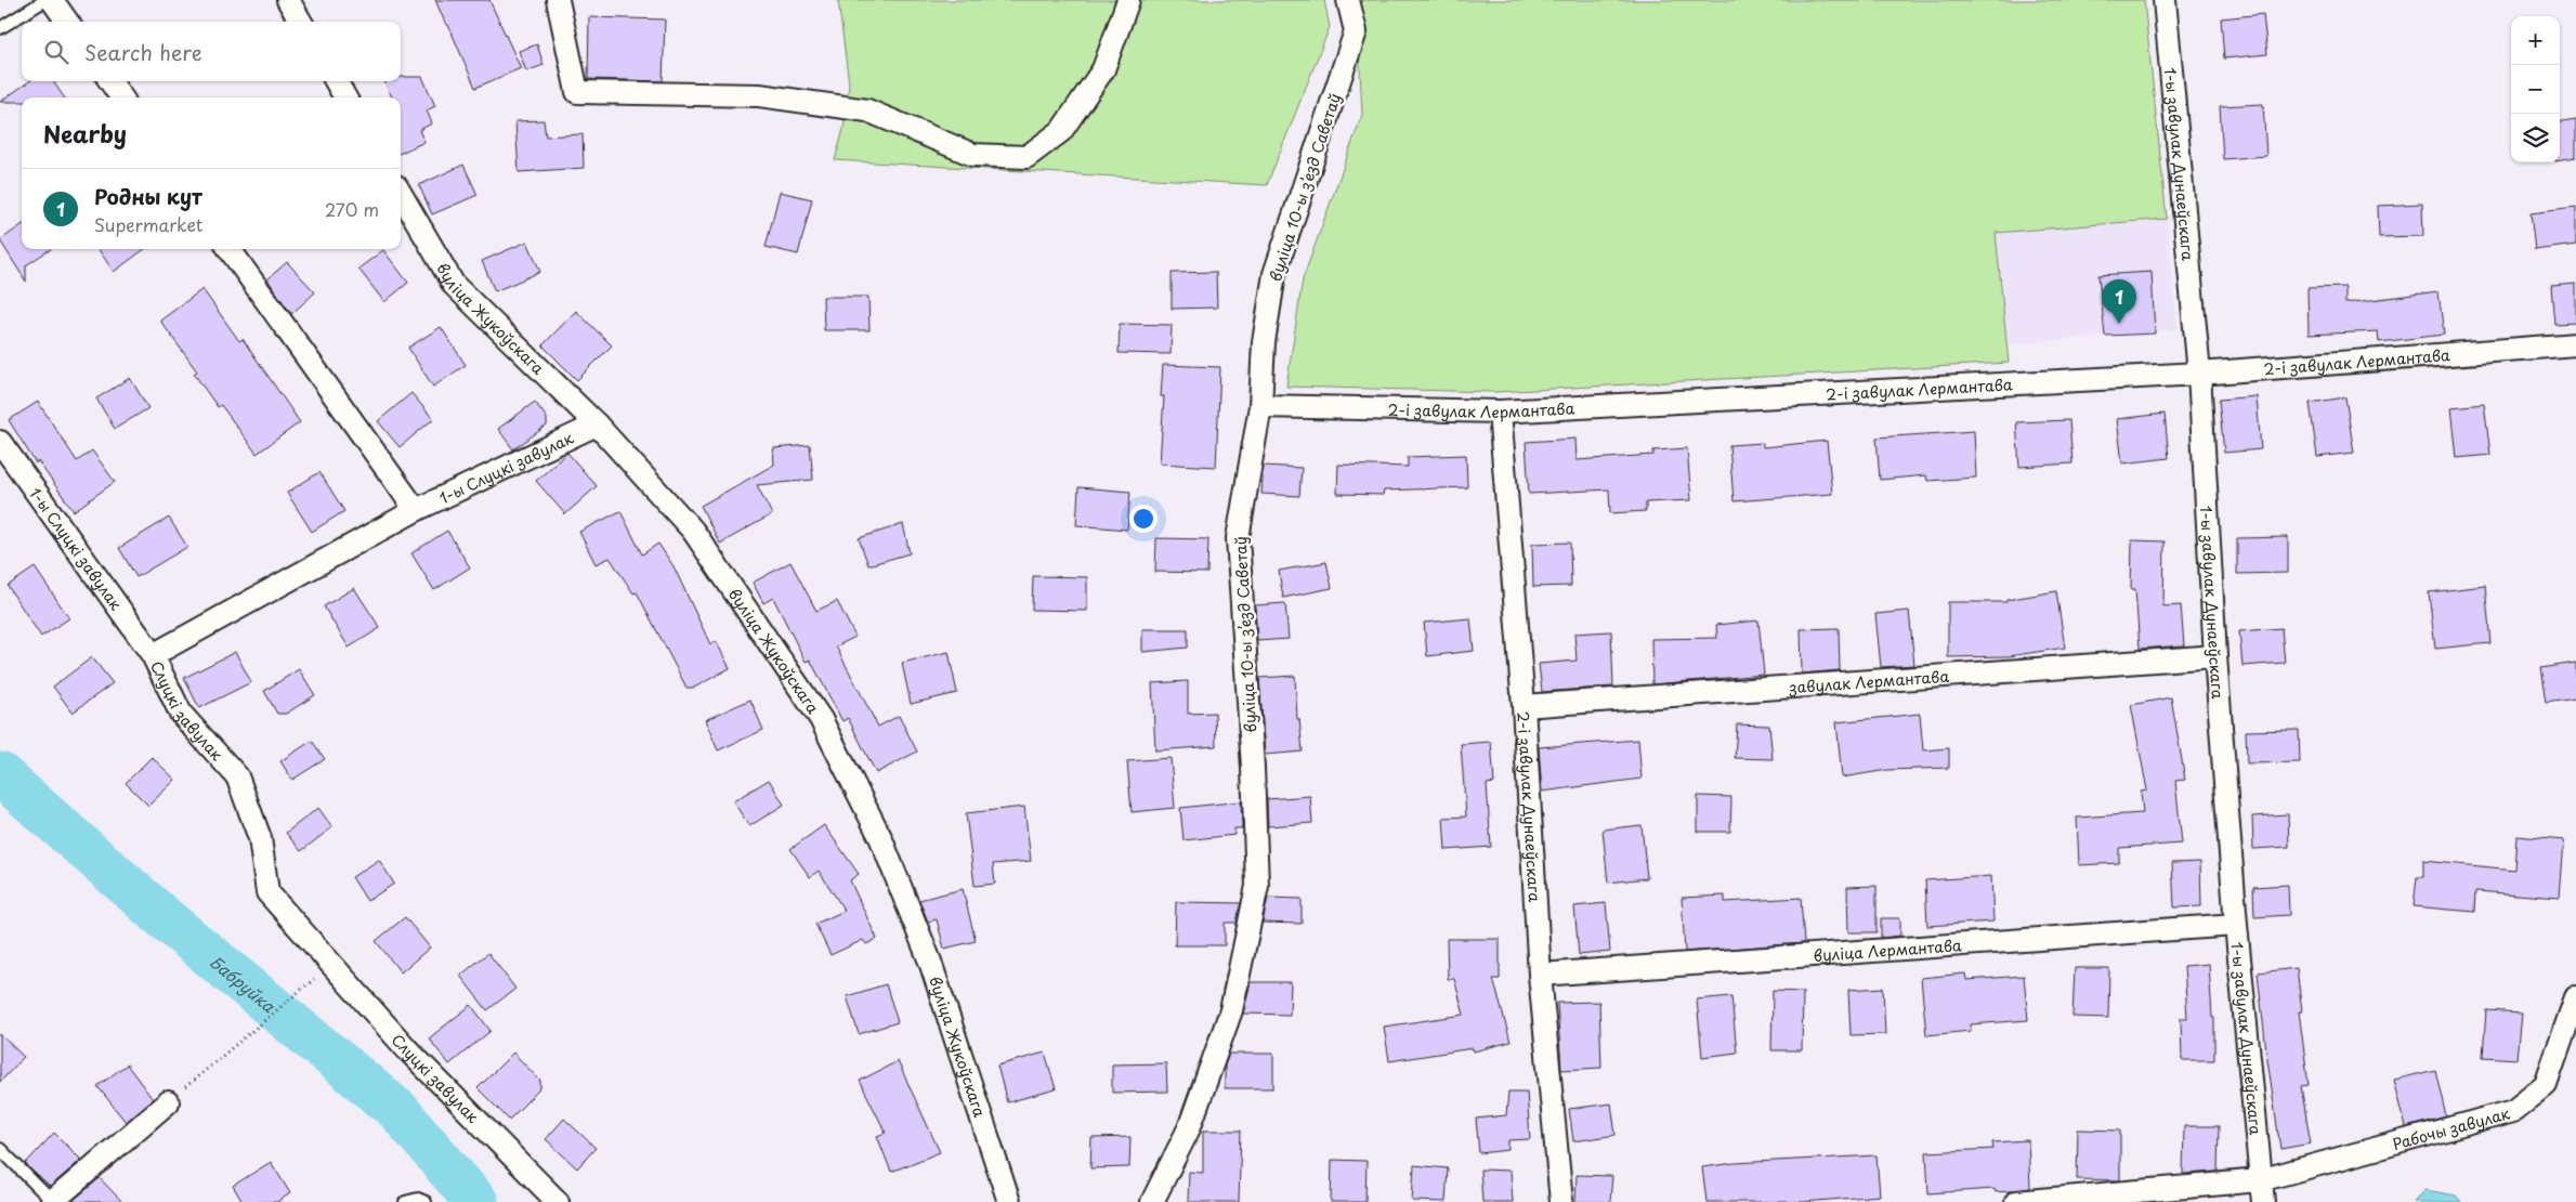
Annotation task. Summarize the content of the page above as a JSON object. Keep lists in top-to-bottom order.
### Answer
{
  "streets": {
    "street": [
      "1-ы завулак Дунаеўскага",
      "вуліца 10-ы зʼезд Саветаў",
      "вуліца Жукоўскага",
      "2-і завулак Лермантава",
      "1-ы Слуцкі завулак",
      "завулак Лермантава",
      "Слуцкі завулак",
      "2-і завулак Дунаеўскага",
      "вуліца Лермантава",
      "Рабочы завулак"
    ]
  },
  "crossings": [
    ["1-ы завулак Дунаеўскага", "2-і завулак Лермантава"],
    ["1-ы завулак Дунаеўскага", "завулак Лермантава"],
    ["1-ы завулак Дунаеўскага", "вуліца Лермантава"],
    ["1-ы завулак Дунаеўскага", "Рабочы завулак"],
    ["вуліца 10-ы зʼезд Саветаў", "2-і завулак Лермантава"],
    ["вуліца Жукоўскага", "1-ы Слуцкі завулак"],
    ["2-і завулак Лермантава", "2-і завулак Дунаеўскага"],
    ["1-ы Слуцкі завулак", "Слуцкі завулак"],
    ["завулак Лермантава", "2-і завулак Дунаеўскага"],
    ["2-і завулак Дунаеўскага", "вуліца Лермантава"]
  ],
  "water": ["Бабруйка"],
  "page": {
    "map_buttons": ["+", "−"],
    "search": "Search here",
    "heading": "Nearby",
    "list": [
      {
        "mark": "1",
        "name": "Родны кут",
        "note": "Supermarket",
        "value": "270 m"
      }
    ],
    "pins": "1"
  }
}
